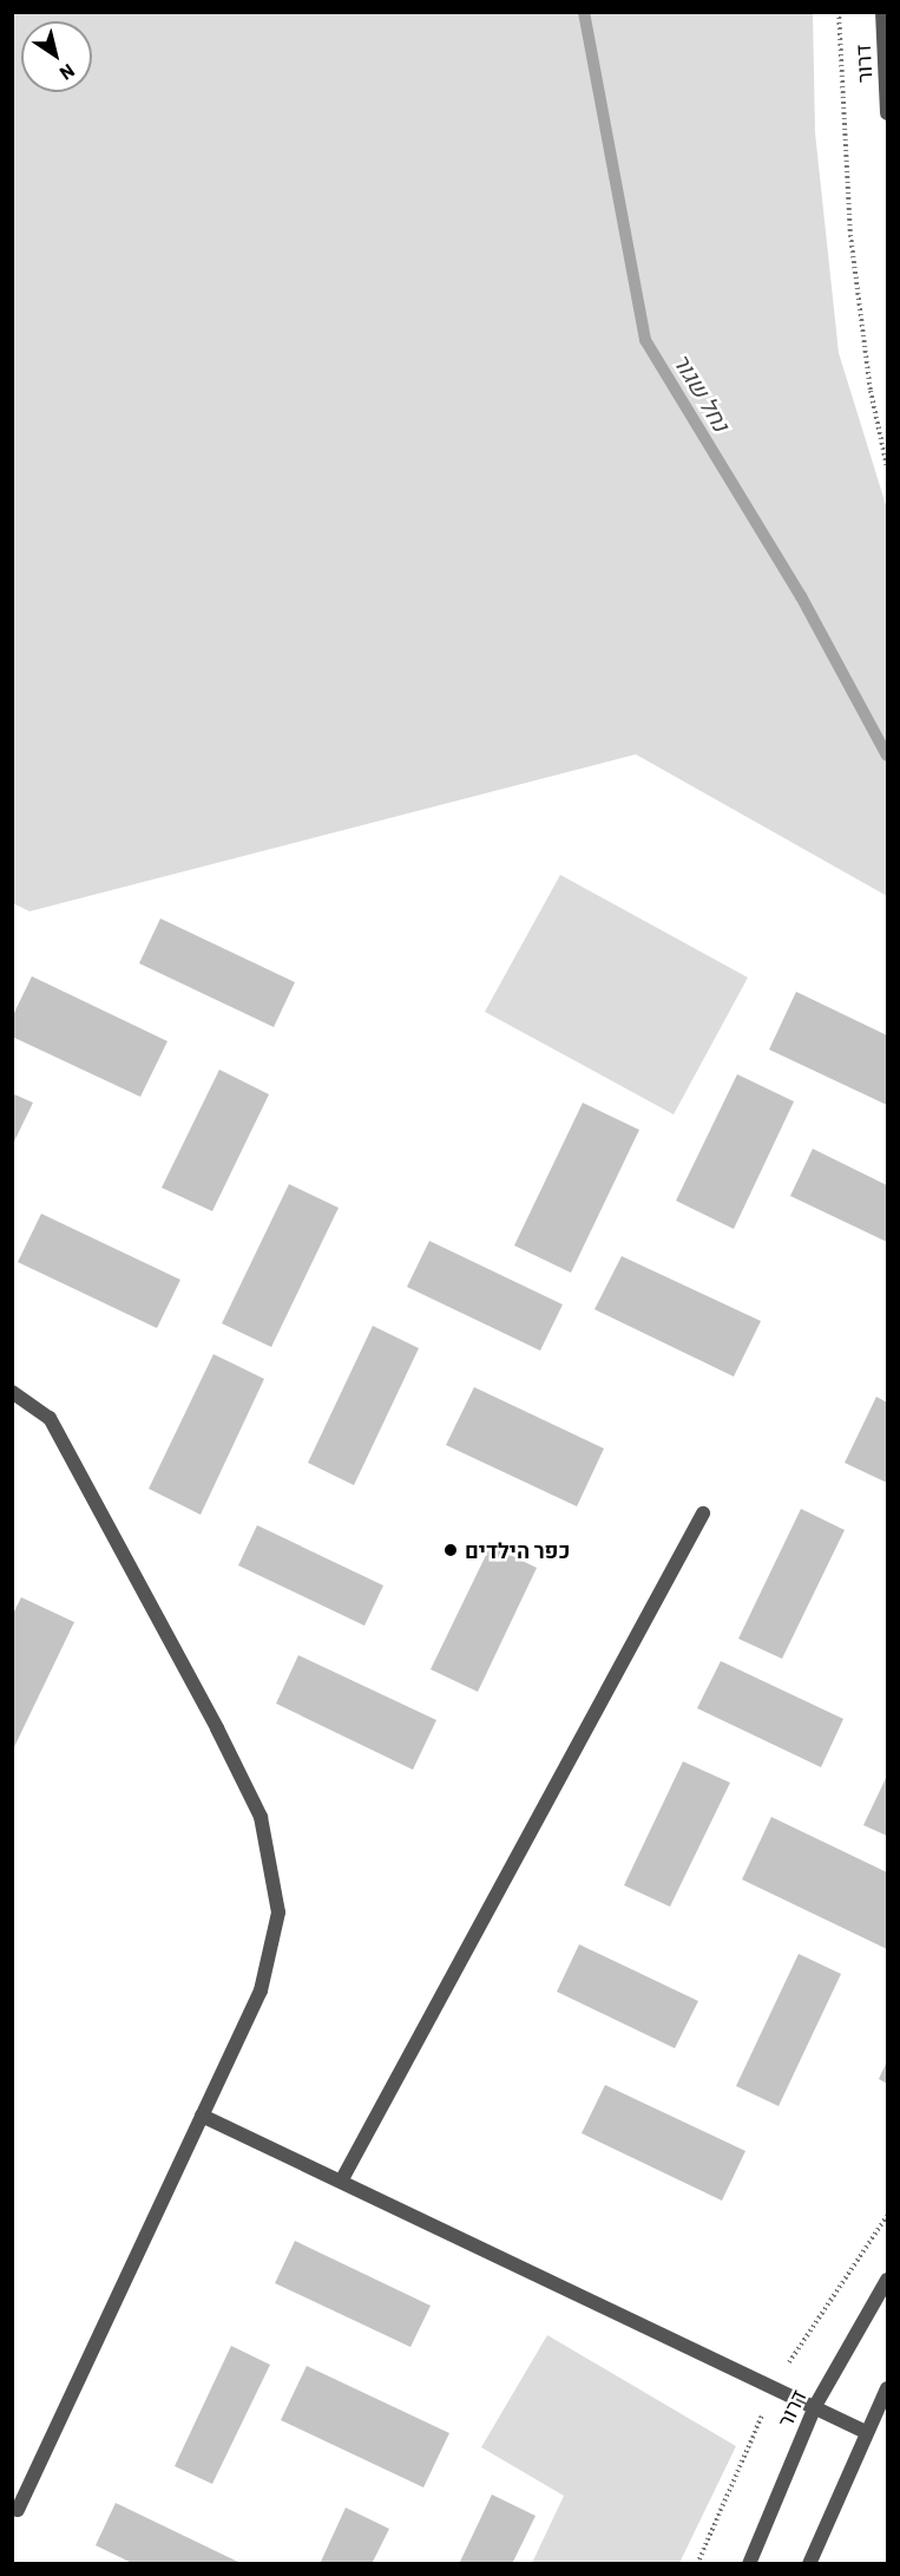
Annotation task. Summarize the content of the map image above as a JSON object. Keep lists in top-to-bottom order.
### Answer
{
  "streets": {
    "street": ["דרור"]
  },
  "water": ["נחל שגור"],
  "places": ["כפר הילדים"],
  "north": "bottom right"
}
